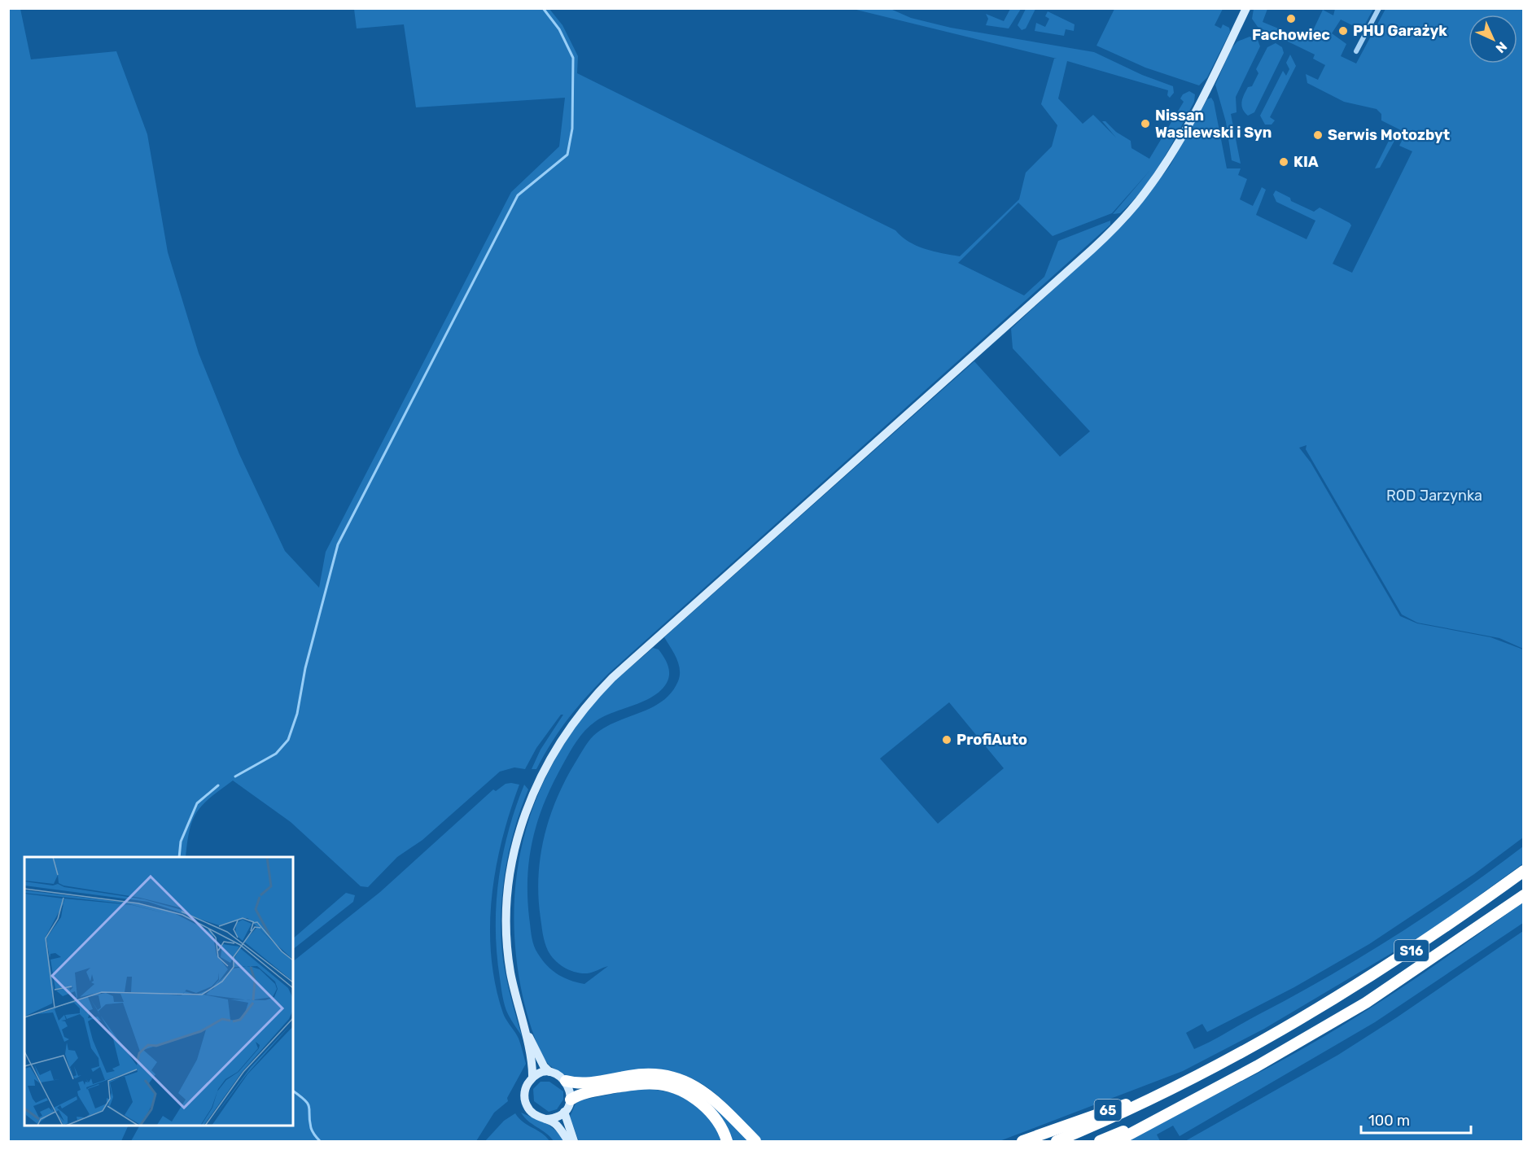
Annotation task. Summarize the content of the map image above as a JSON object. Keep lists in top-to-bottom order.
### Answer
{
  "streets": {
    "highway": ["S16", "65"]
  },
  "crossings": [
    ["S16", "65"]
  ],
  "parks": ["ROD Jarzynka"],
  "places": [
    "Fachowiec",
    "PHU Garażyk",
    "Nissan Wasilewski i Syn",
    "Serwis Motozbyt",
    "KIA",
    "ProfiAuto"
  ],
  "scale_bar": "100 m",
  "north": "bottom right"
}
